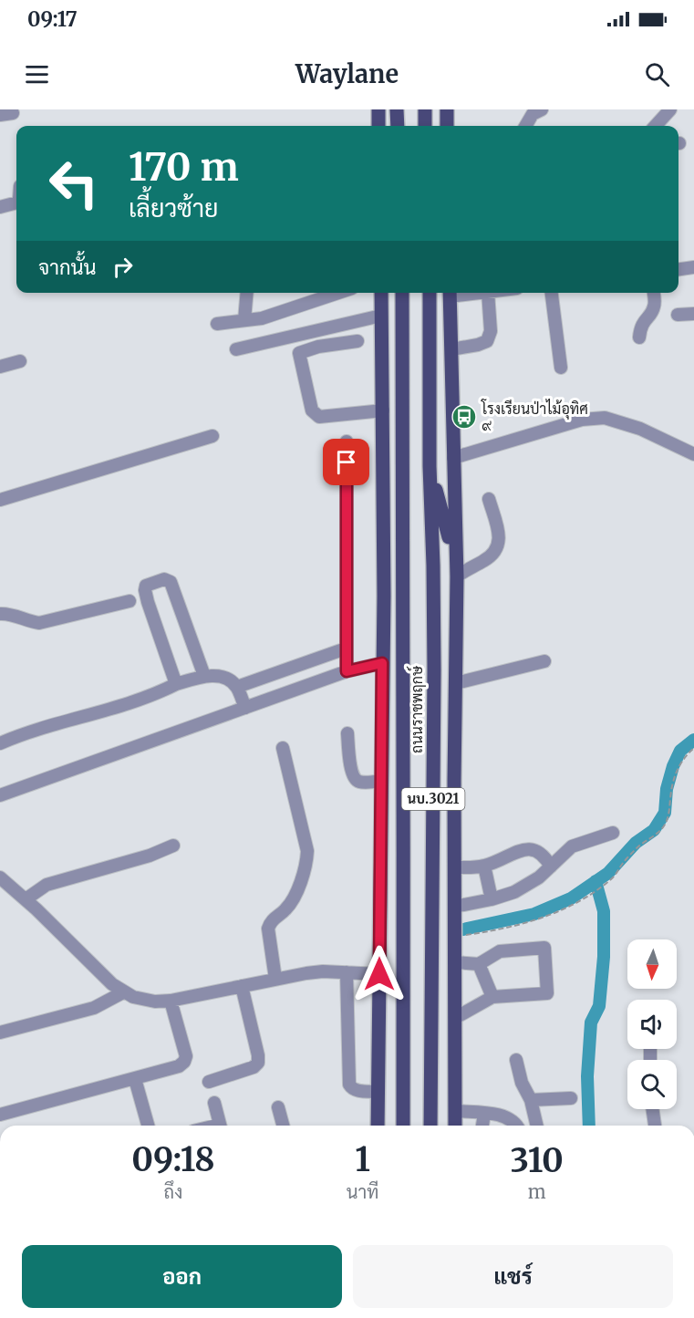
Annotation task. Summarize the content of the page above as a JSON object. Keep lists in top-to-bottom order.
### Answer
{
  "streets": {
    "main road": ["ถนนราชพฤกษ์", "นบ.3021"]
  },
  "places": {
    "bus stop": ["โรงเรียนป่าไม้อุทิศ ๙"]
  },
  "north": "bottom",
  "page": {
    "status": "09:17",
    "header": "Waylane",
    "turn": ["170 m", "เลี้ยวซ้าย"],
    "then": "จากนั้น",
    "eta": [
      "09:18",
      "ถึง",
      "1",
      "นาที",
      "310",
      "m"
    ],
    "buttons": ["ออก", "แชร์"]
  }
}
